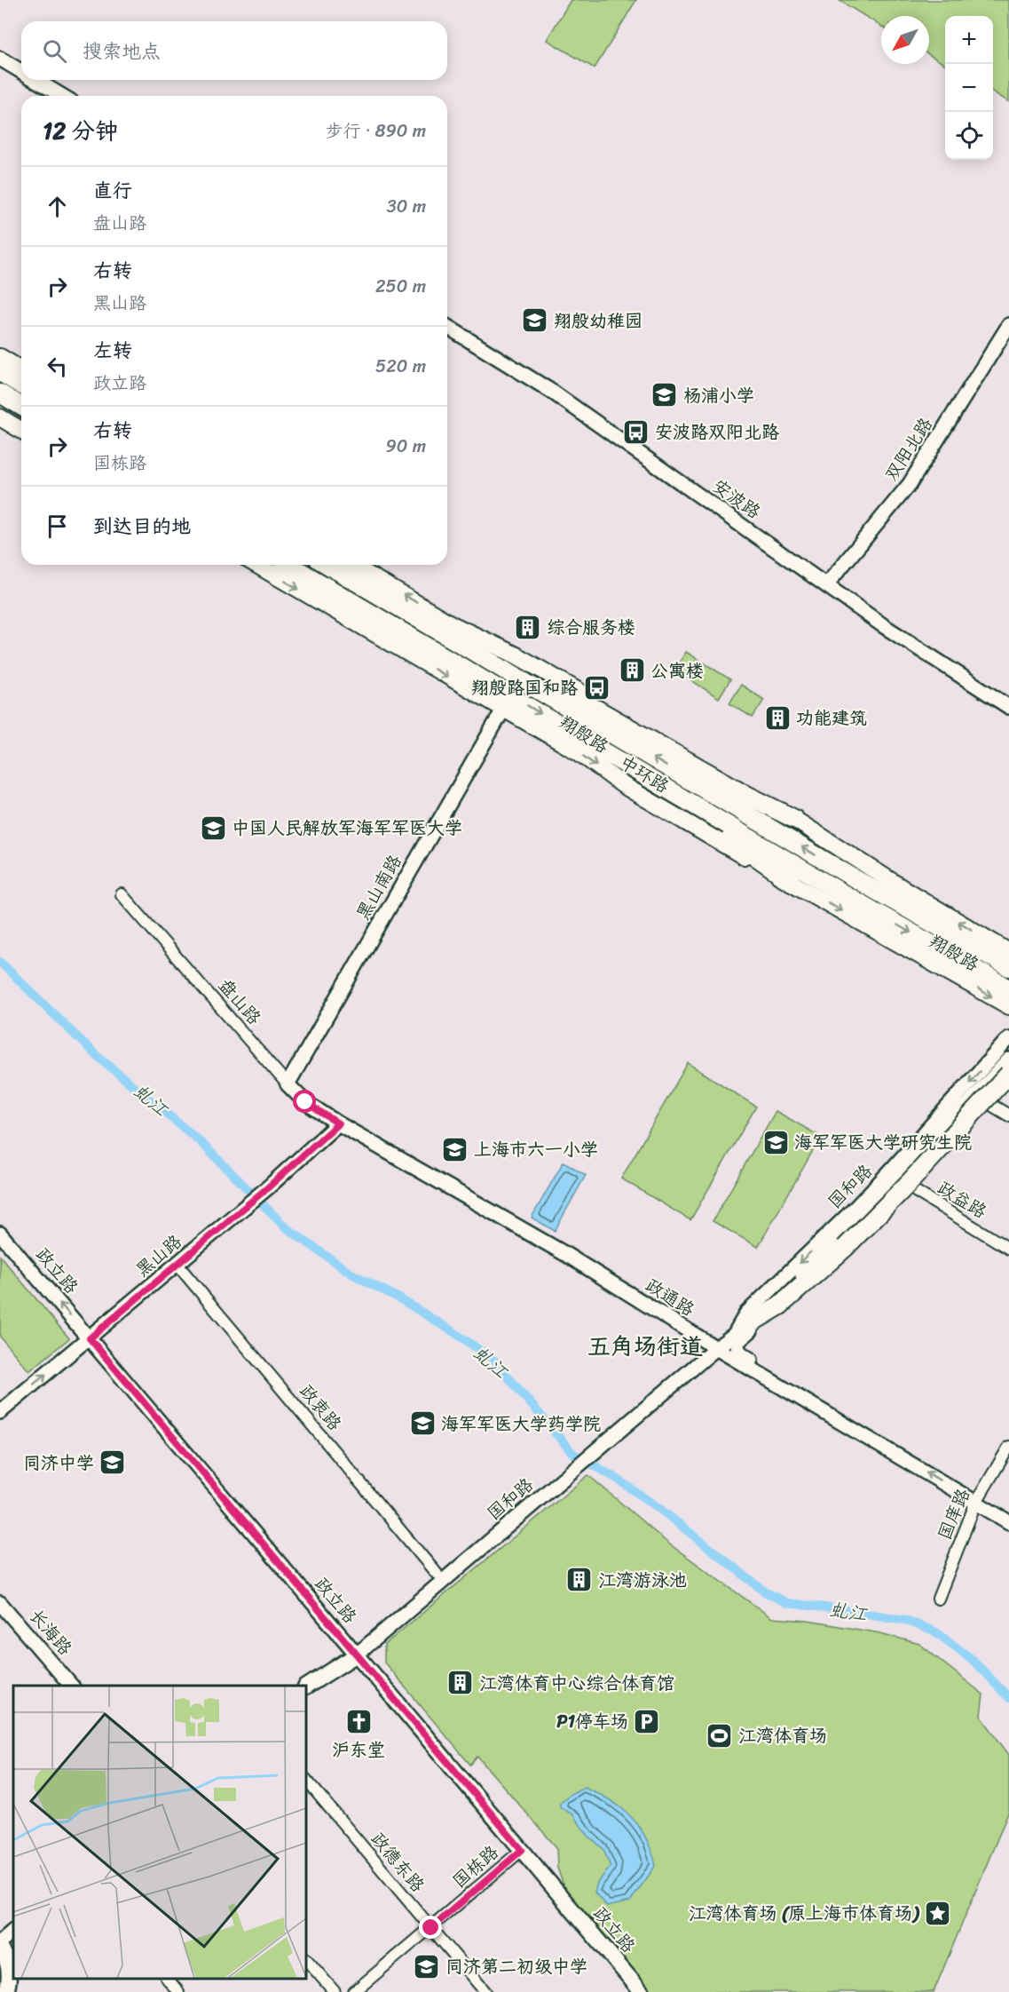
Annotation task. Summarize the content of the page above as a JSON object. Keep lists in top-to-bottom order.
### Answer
{
  "streets": {
    "highway": ["中环路"],
    "main road": ["翔殷路", "国和路", "政立路"],
    "street": [
      "双阳北路",
      "安波路",
      "黑山南路",
      "盘山路",
      "政益路",
      "黑山路",
      "政通路",
      "政衷路",
      "国庠路",
      "长海路",
      "政德东路",
      "国栋路"
    ]
  },
  "crossings": [
    ["双阳北路", "安波路"],
    ["翔殷路", "黑山南路"],
    ["黑山南路", "盘山路"],
    ["盘山路", "黑山路"],
    ["盘山路", "政通路"],
    ["国和路", "政益路"],
    ["国和路", "政立路"],
    ["国和路", "政通路"],
    ["黑山路", "政立路"],
    ["黑山路", "政通路"],
    ["黑山路", "政衷路"],
    ["政立路", "国栋路"],
    ["政通路", "国庠路"],
    ["政德东路", "国栋路"]
  ],
  "districts": ["五角场街道"],
  "water": ["虬江"],
  "places": {
    "school or university": [
      "翔殷幼稚园",
      "杨浦小学",
      "中国人民解放军海军军医大学",
      "海军军医大学研究生院",
      "上海市六一小学",
      "海军军医大学药学院",
      "同济中学",
      "同济第二初级中学"
    ],
    "bus stop": ["安波路双阳北路", "翔殷路国和路"],
    "building": [
      "综合服务楼",
      "公寓楼",
      "功能建筑",
      "江湾游泳池",
      "江湾体育中心综合体育馆"
    ],
    "parking": ["P1停车场"],
    "church": ["沪东堂"],
    "sports": ["江湾体育场"],
    "place": ["江湾体育场 (原上海市体育场)"]
  },
  "north": "bottom left",
  "page": {
    "map_buttons": ["+", "−"],
    "search": "搜索地点",
    "heading": ["12 分钟", "步行 · 890 m"],
    "list": [
      ["直行", "盘山路", "30 m"],
      ["右转", "黑山路", "250 m"],
      ["左转", "政立路", "520 m"],
      ["右转", "国栋路", "90 m"],
      "到达目的地"
    ]
  }
}
